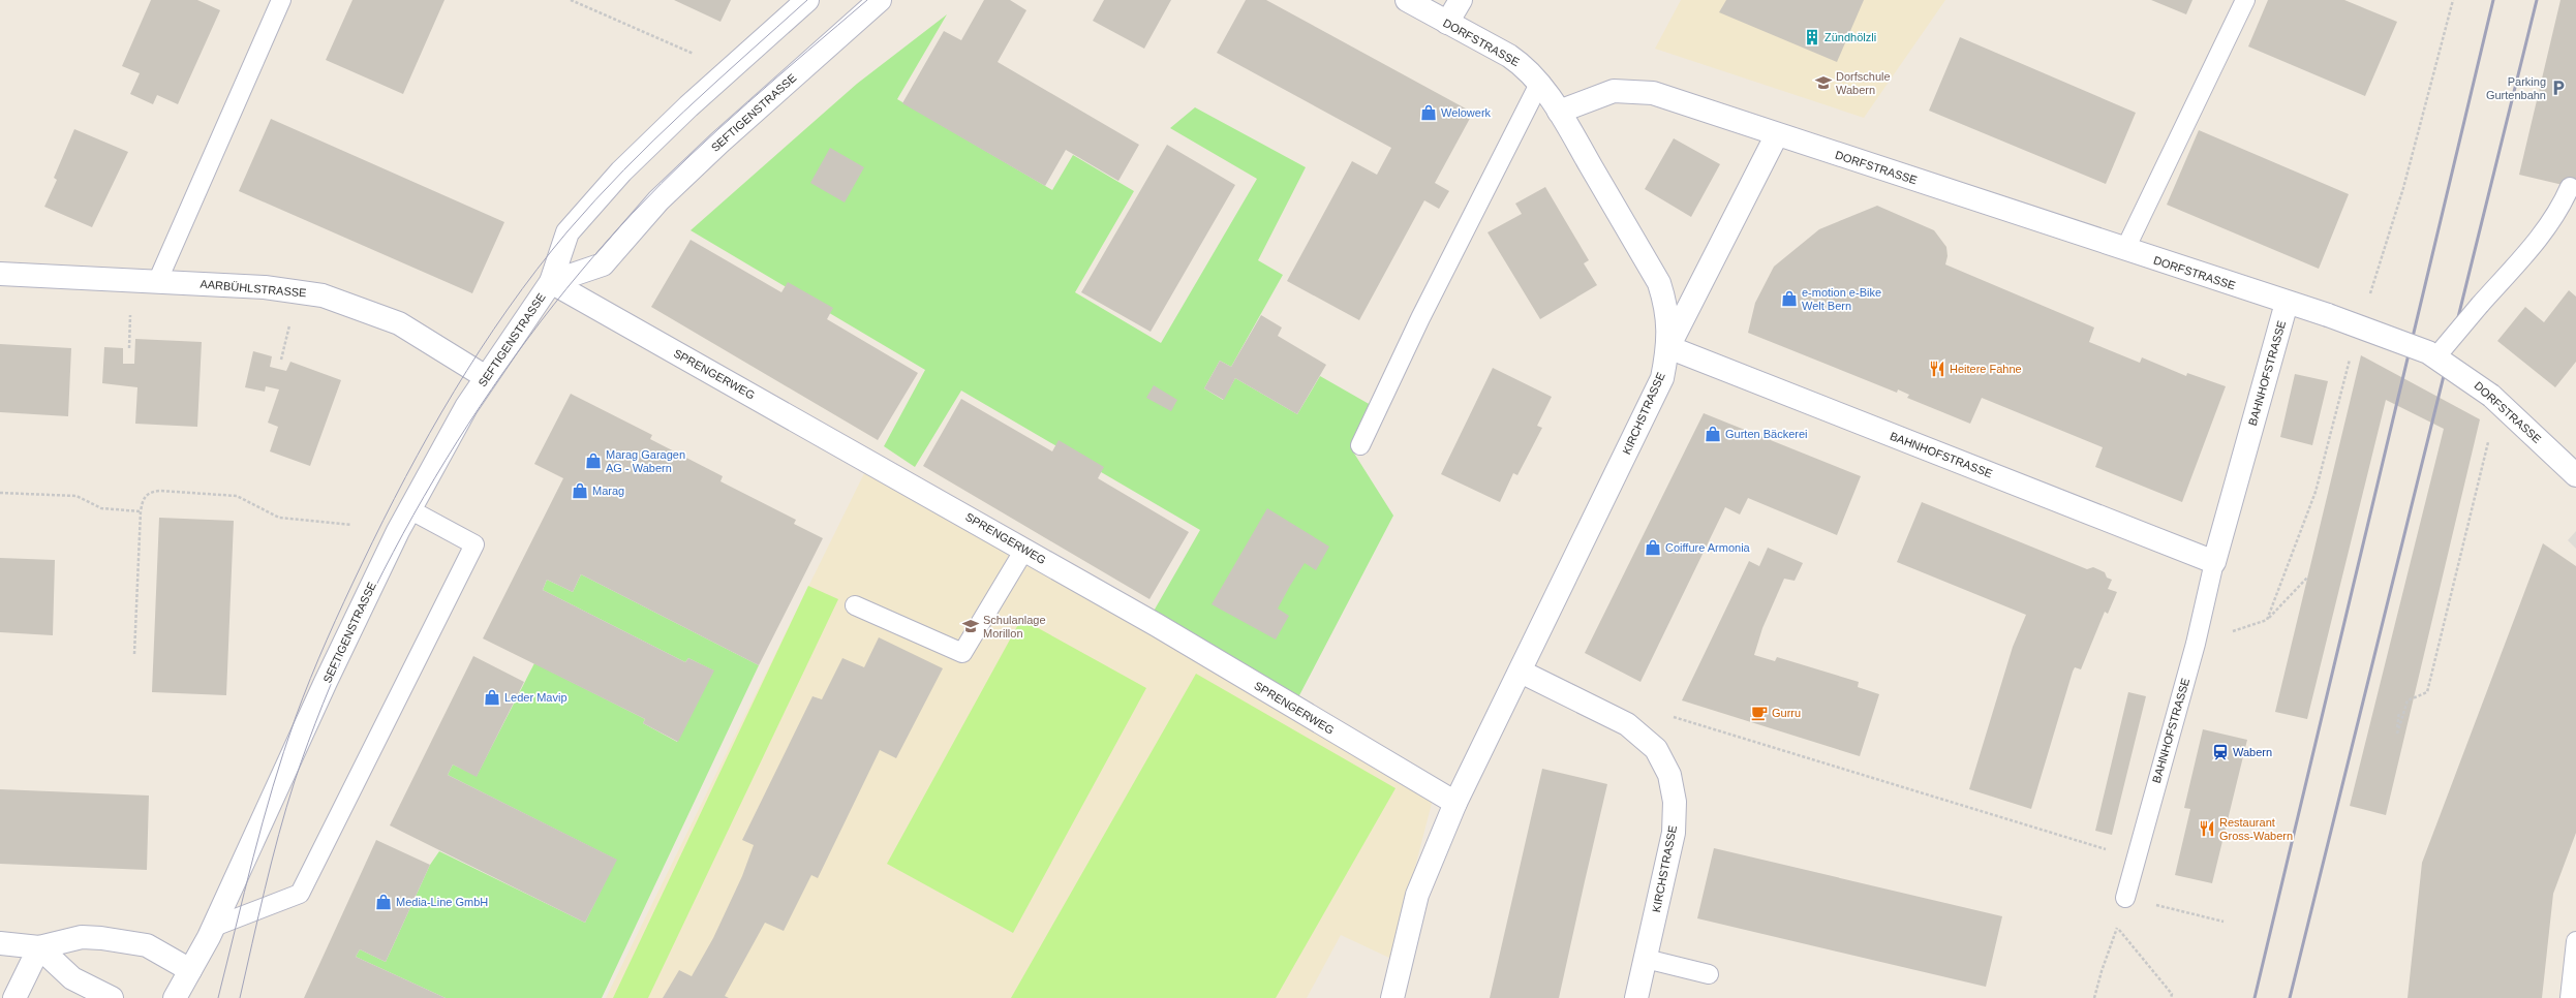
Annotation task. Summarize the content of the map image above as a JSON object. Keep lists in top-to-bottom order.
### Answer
{
  "streets": {
    "street": [
      "DORFSTRASSE",
      "SEFTIGENSTRASSE",
      "AARBÜHLSTRASSE",
      "BAHNHOFSTRASSE",
      "SPRENGERWEG",
      "KIRCHSTRASSE"
    ]
  },
  "crossings": [
    ["DORFSTRASSE", "BAHNHOFSTRASSE"],
    ["DORFSTRASSE", "KIRCHSTRASSE"],
    ["SEFTIGENSTRASSE", "AARBÜHLSTRASSE"],
    ["SEFTIGENSTRASSE", "SPRENGERWEG"],
    ["BAHNHOFSTRASSE", "KIRCHSTRASSE"],
    ["SPRENGERWEG", "KIRCHSTRASSE"]
  ],
  "places": {
    "building": ["Zündhölzli"],
    "school or university": ["Dorfschule Wabern", "Schulanlage Morillon"],
    "parking": ["Parking Gurtenbahn"],
    "shop": [
      "Welowerk",
      "e-motion e-Bike Welt Bern",
      "Gurten Bäckerei",
      "Marag Garagen AG - Wabern",
      "Marag",
      "Coiffure Armonia",
      "Leder Mavip",
      "Media-Line GmbH"
    ],
    "restaurant": ["Heitere Fahne", "Restaurant Gross-Wabern"],
    "cafe": ["Gurru"],
    "station": ["Wabern"]
  }
}
